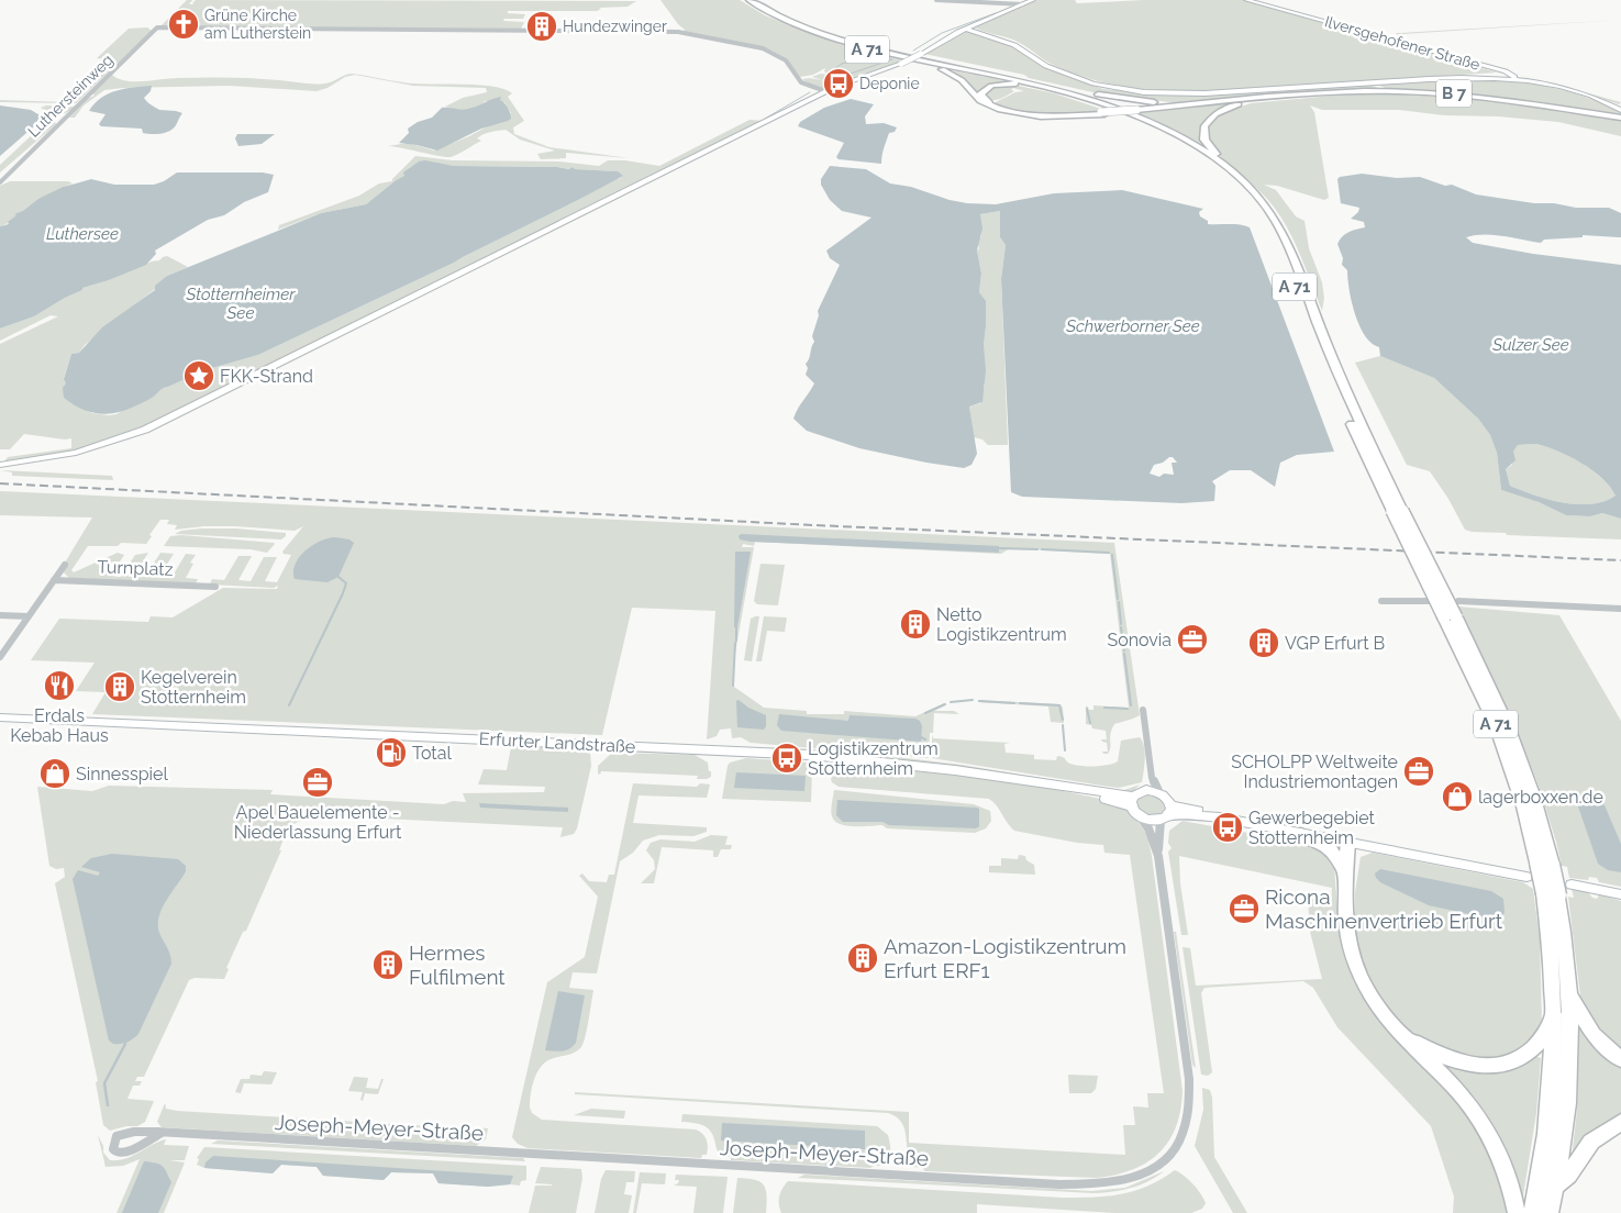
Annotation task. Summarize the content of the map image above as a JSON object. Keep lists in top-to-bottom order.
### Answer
{
  "streets": {
    "highway": ["A 71", "B 7"],
    "street": [
      "Ilversgehofener Straße",
      "Luthersteinweg",
      "Turnplatz",
      "Erfurter Landstraße",
      "Joseph-Meyer-Straße"
    ]
  },
  "water": [
    "Luthersee",
    "Stotternheimer See",
    "Schwerborner See",
    "Sulzer See"
  ],
  "places": {
    "church": ["Grüne Kirche am Lutherstein"],
    "building": [
      "Hundezwinger",
      "Netto Logistikzentrum",
      "VGP Erfurt B",
      "Kegelverein Stotternheim",
      "Amazon-Logistikzentrum Erfurt ERF1",
      "Hermes Fulfilment"
    ],
    "bus stop": ["Deponie", "Logistikzentrum Stotternheim", "Gewerbegebiet Stotternheim"],
    "place": ["FKK-Strand"],
    "office": [
      "Sonovia",
      "SCHOLPP Weltweite Industriemontagen",
      "Apel Bauelemente - Niederlassung Erfurt",
      "Ricona Maschinenvertrieb Erfurt"
    ],
    "restaurant": ["Erdals Kebab Haus"],
    "fuel station": ["Total"],
    "shop": ["Sinnesspiel", "lagerboxxen.de"]
  }
}
